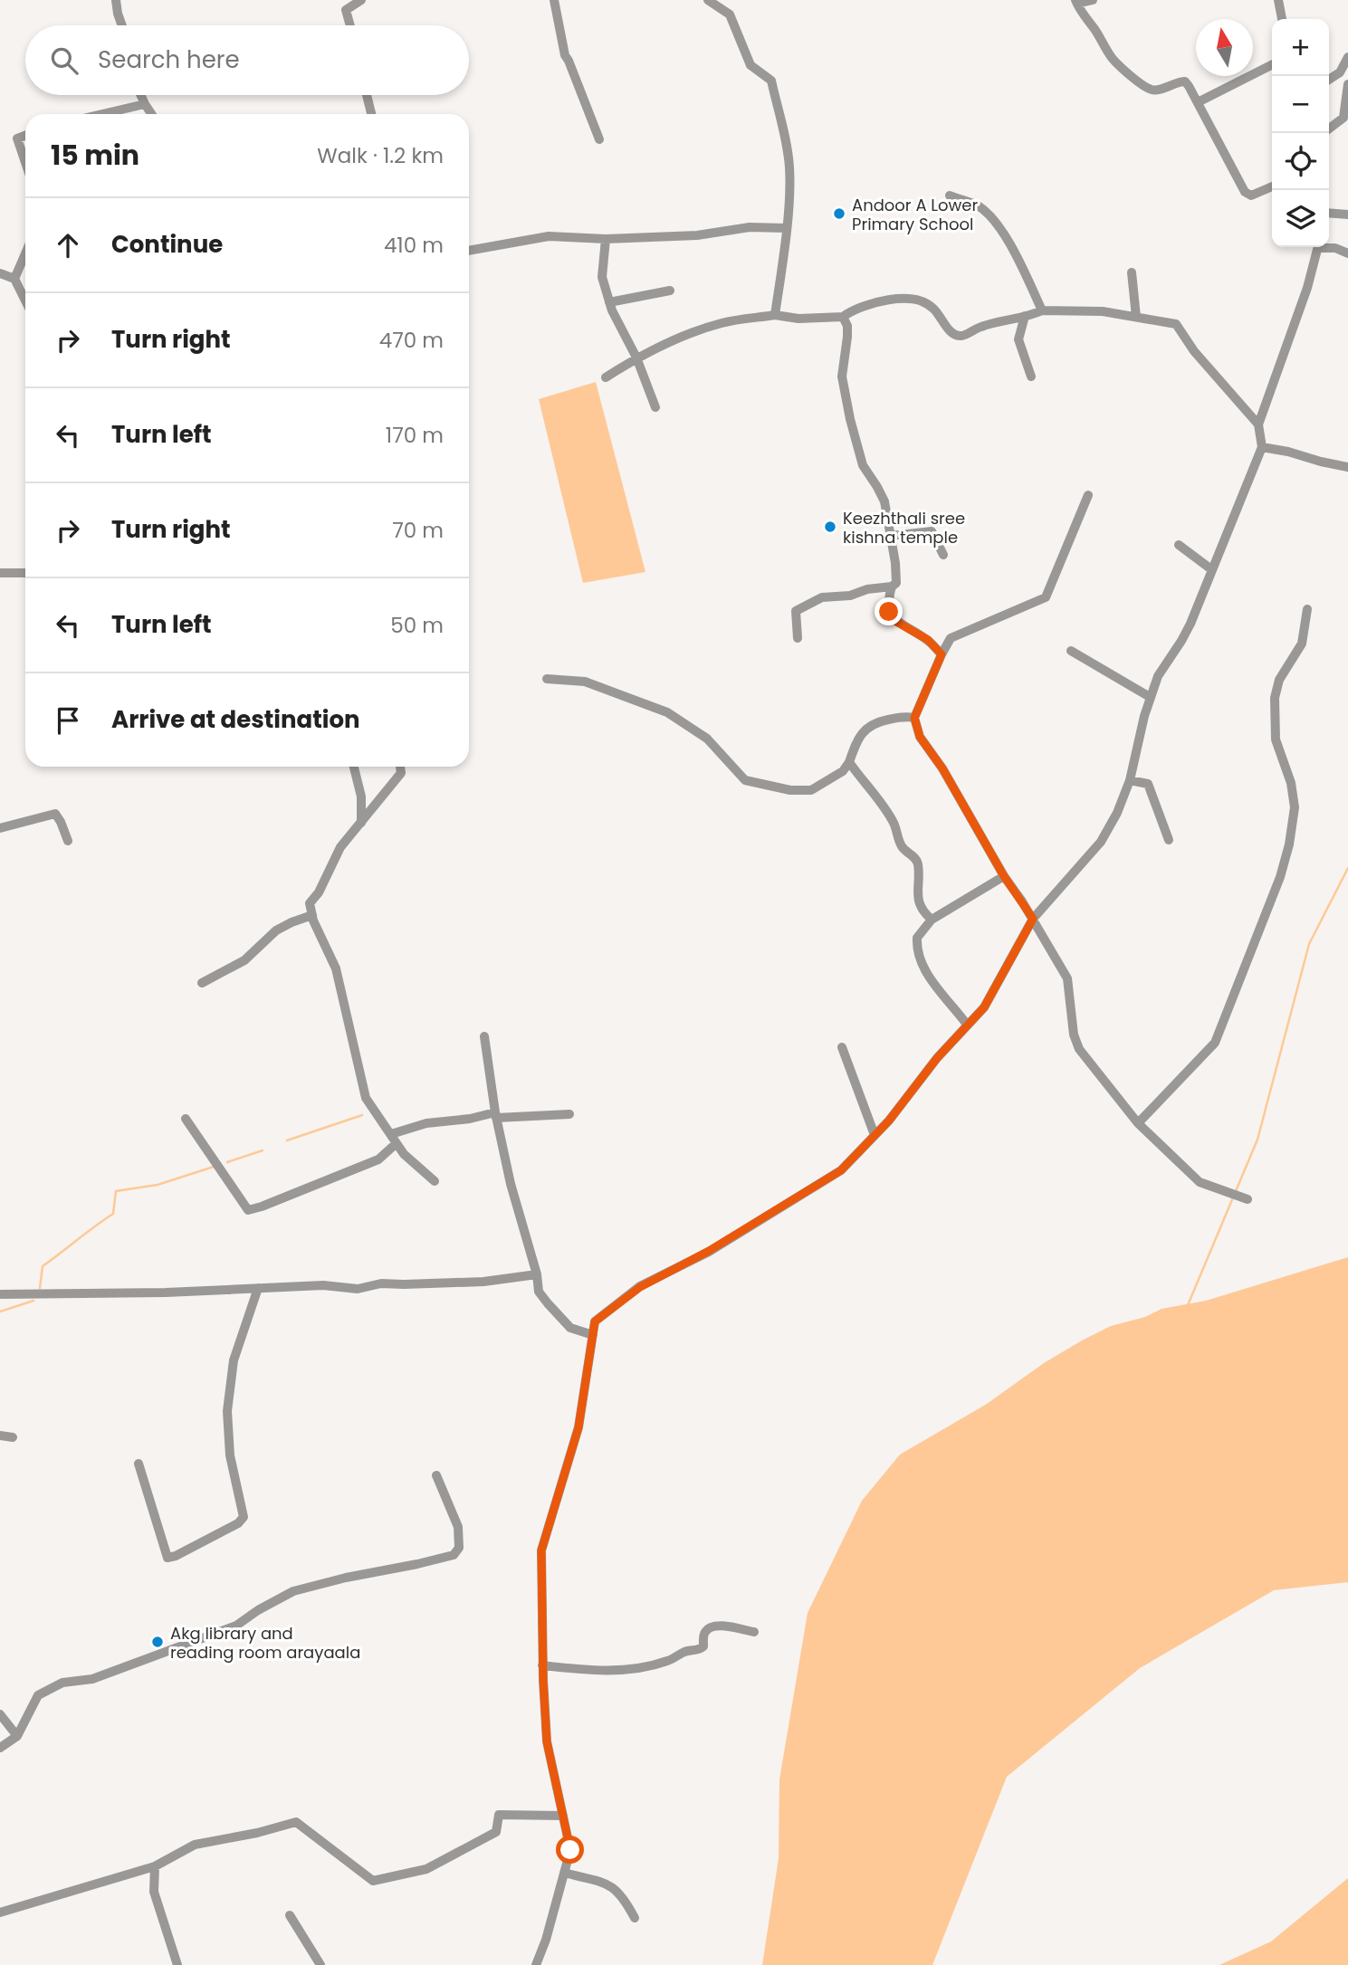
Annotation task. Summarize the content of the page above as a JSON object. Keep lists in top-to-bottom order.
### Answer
{
  "places": ["Andoor A Lower Primary School", "Keezhthali sree kishna temple", "Akg library and reading room arayaala"],
  "north": "top",
  "page": {
    "map_buttons": ["+", "−"],
    "search": "Search here",
    "heading": ["15 min", "Walk · 1.2 km"],
    "list": [
      ["Continue", "410 m"],
      ["Turn right", "470 m"],
      ["Turn left", "170 m"],
      ["Turn right", "70 m"],
      ["Turn left", "50 m"],
      "Arrive at destination"
    ]
  }
}
